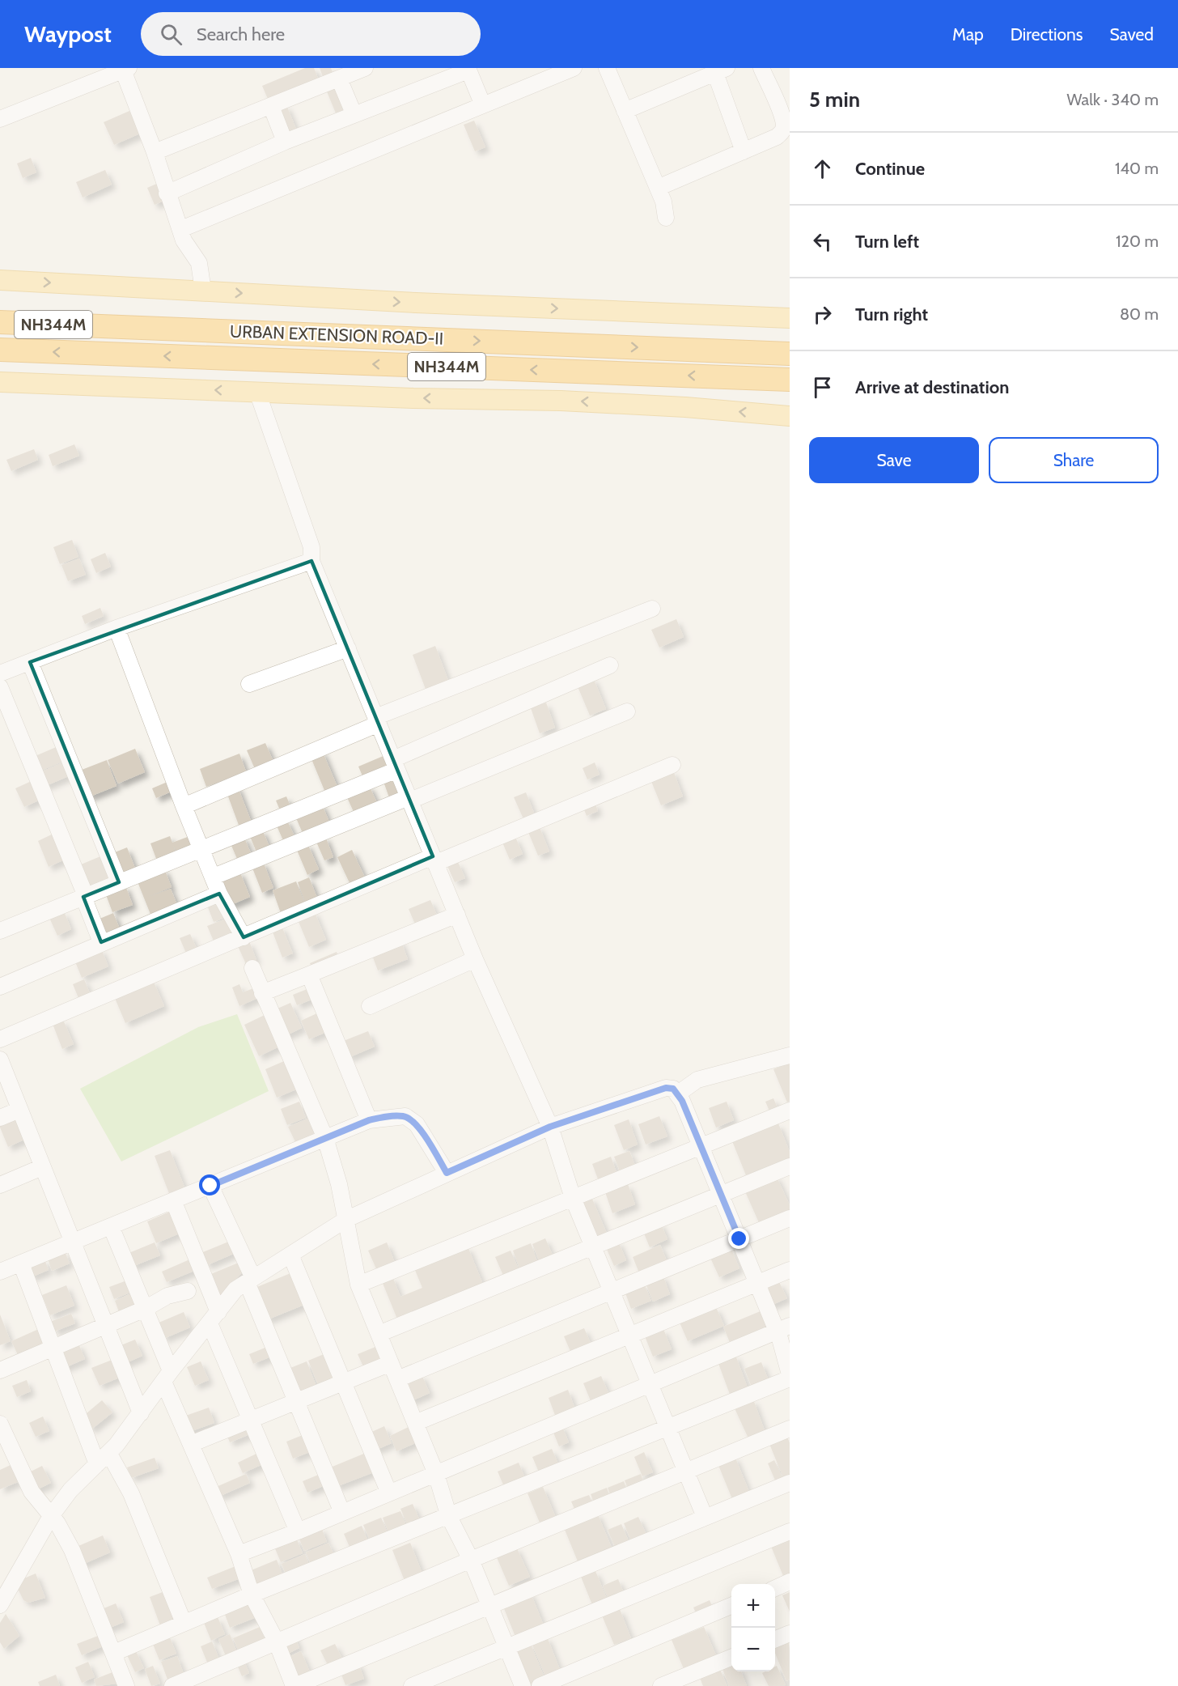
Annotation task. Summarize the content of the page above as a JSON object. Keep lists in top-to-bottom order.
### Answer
{
  "streets": {
    "highway": ["NH344M", "URBAN EXTENSION ROAD-II"]
  },
  "page": {
    "header": "Waypost",
    "search": "Search here",
    "nav": ["Map", "Directions", "Saved"],
    "heading": ["5 min", "Walk · 340 m"],
    "list": [
      ["Continue", "140 m"],
      ["Turn left", "120 m"],
      ["Turn right", "80 m"],
      "Arrive at destination"
    ],
    "buttons": ["Save", "Share"],
    "map_buttons": ["+", "−"]
  }
}
